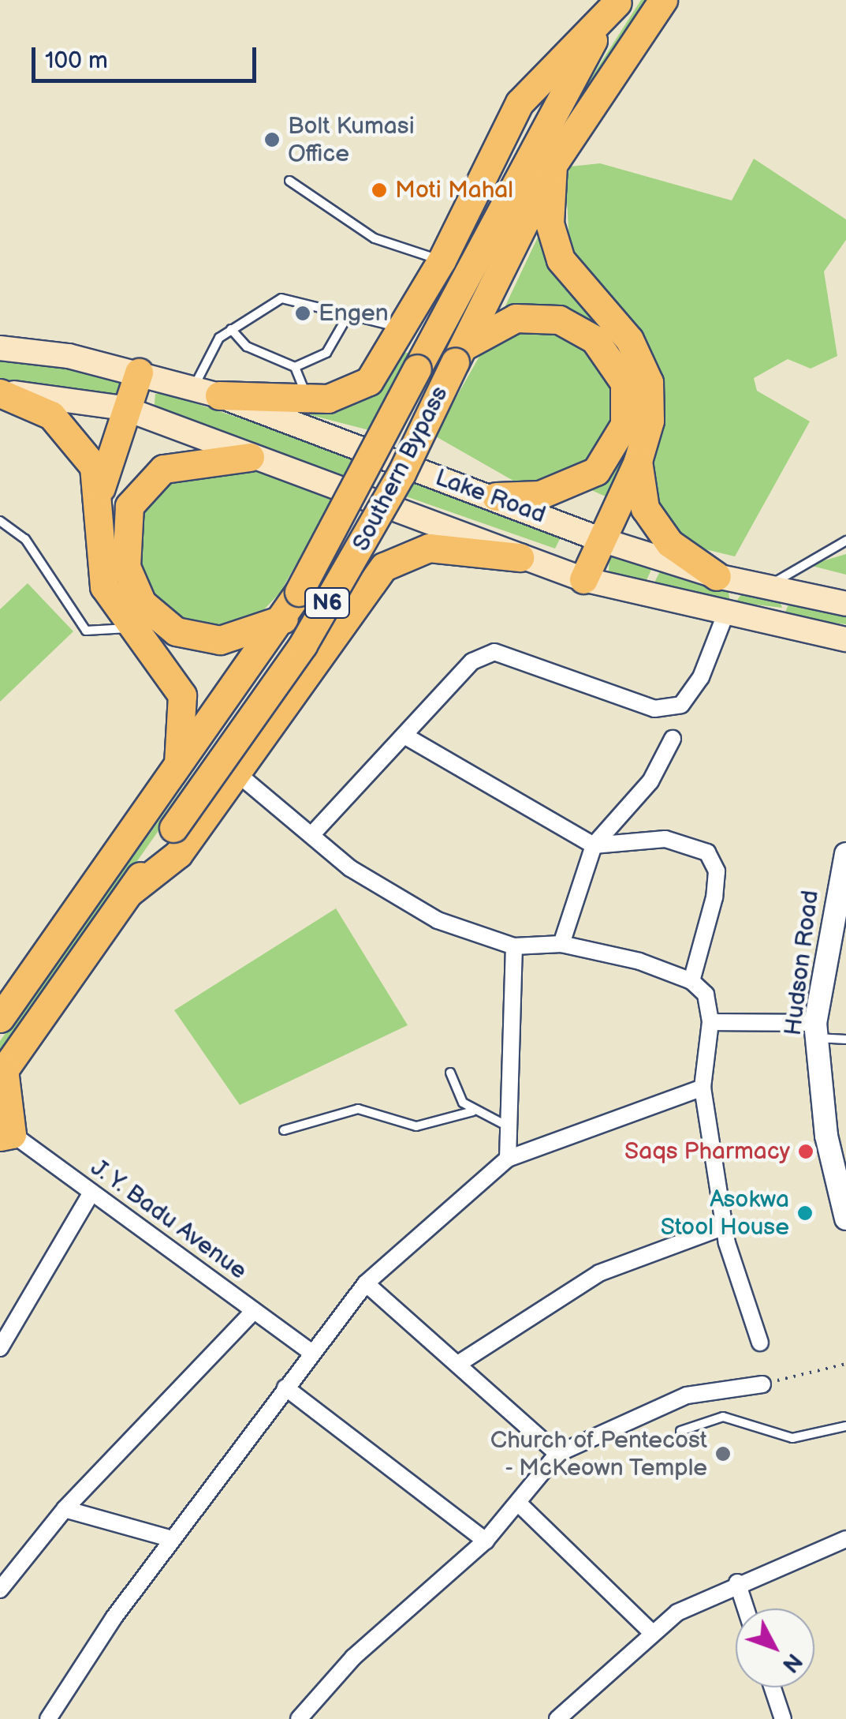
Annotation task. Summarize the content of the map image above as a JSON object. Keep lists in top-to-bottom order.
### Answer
{
  "streets": {
    "highway": ["Southern Bypass", "N6"],
    "main road": ["Lake Road"],
    "street": ["Hudson Road", "J. Y. Badu Avenue"]
  },
  "places": [
    "Bolt Kumasi Office",
    "Moti Mahal",
    "Engen",
    "Saqs Pharmacy",
    "Asokwa Stool House",
    "Church of Pentecost - McKeown Temple"
  ],
  "scale_bar": "100 m",
  "north": "bottom right"
}
